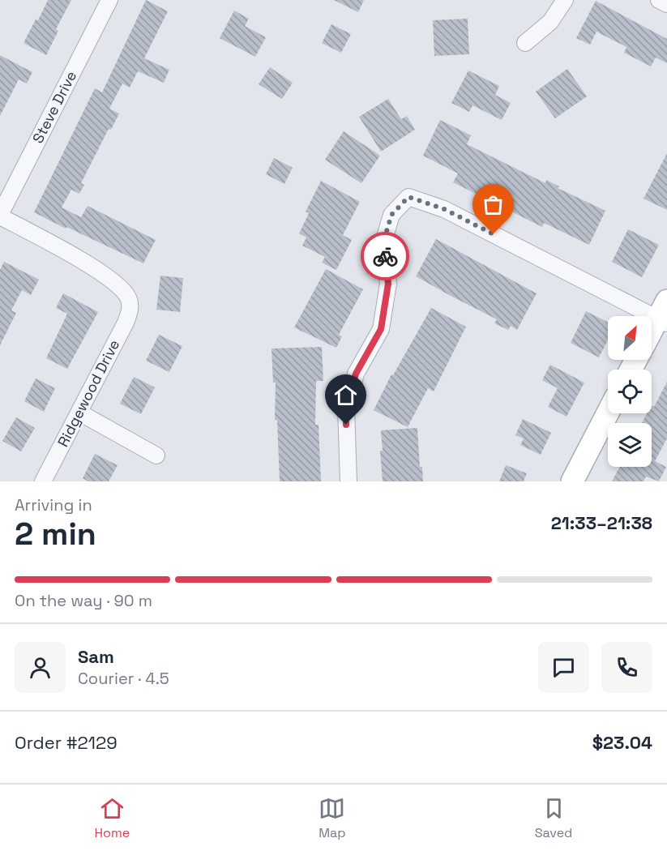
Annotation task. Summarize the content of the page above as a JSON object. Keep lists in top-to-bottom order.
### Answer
{
  "streets": {
    "street": ["Steve Drive", "Ridgewood Drive"]
  },
  "crossings": [
    ["Steve Drive", "Ridgewood Drive"]
  ],
  "north": "top right",
  "page": {
    "heading": ["2 min", "Arriving in", "21:33–21:38"],
    "panel": [
      "Sam",
      "Courier · 4.5",
      "Order #2129",
      "$23.04"
    ],
    "bar": "On the way · 90 m",
    "tabs": ["Home", "Map", "Saved"]
  }
}
